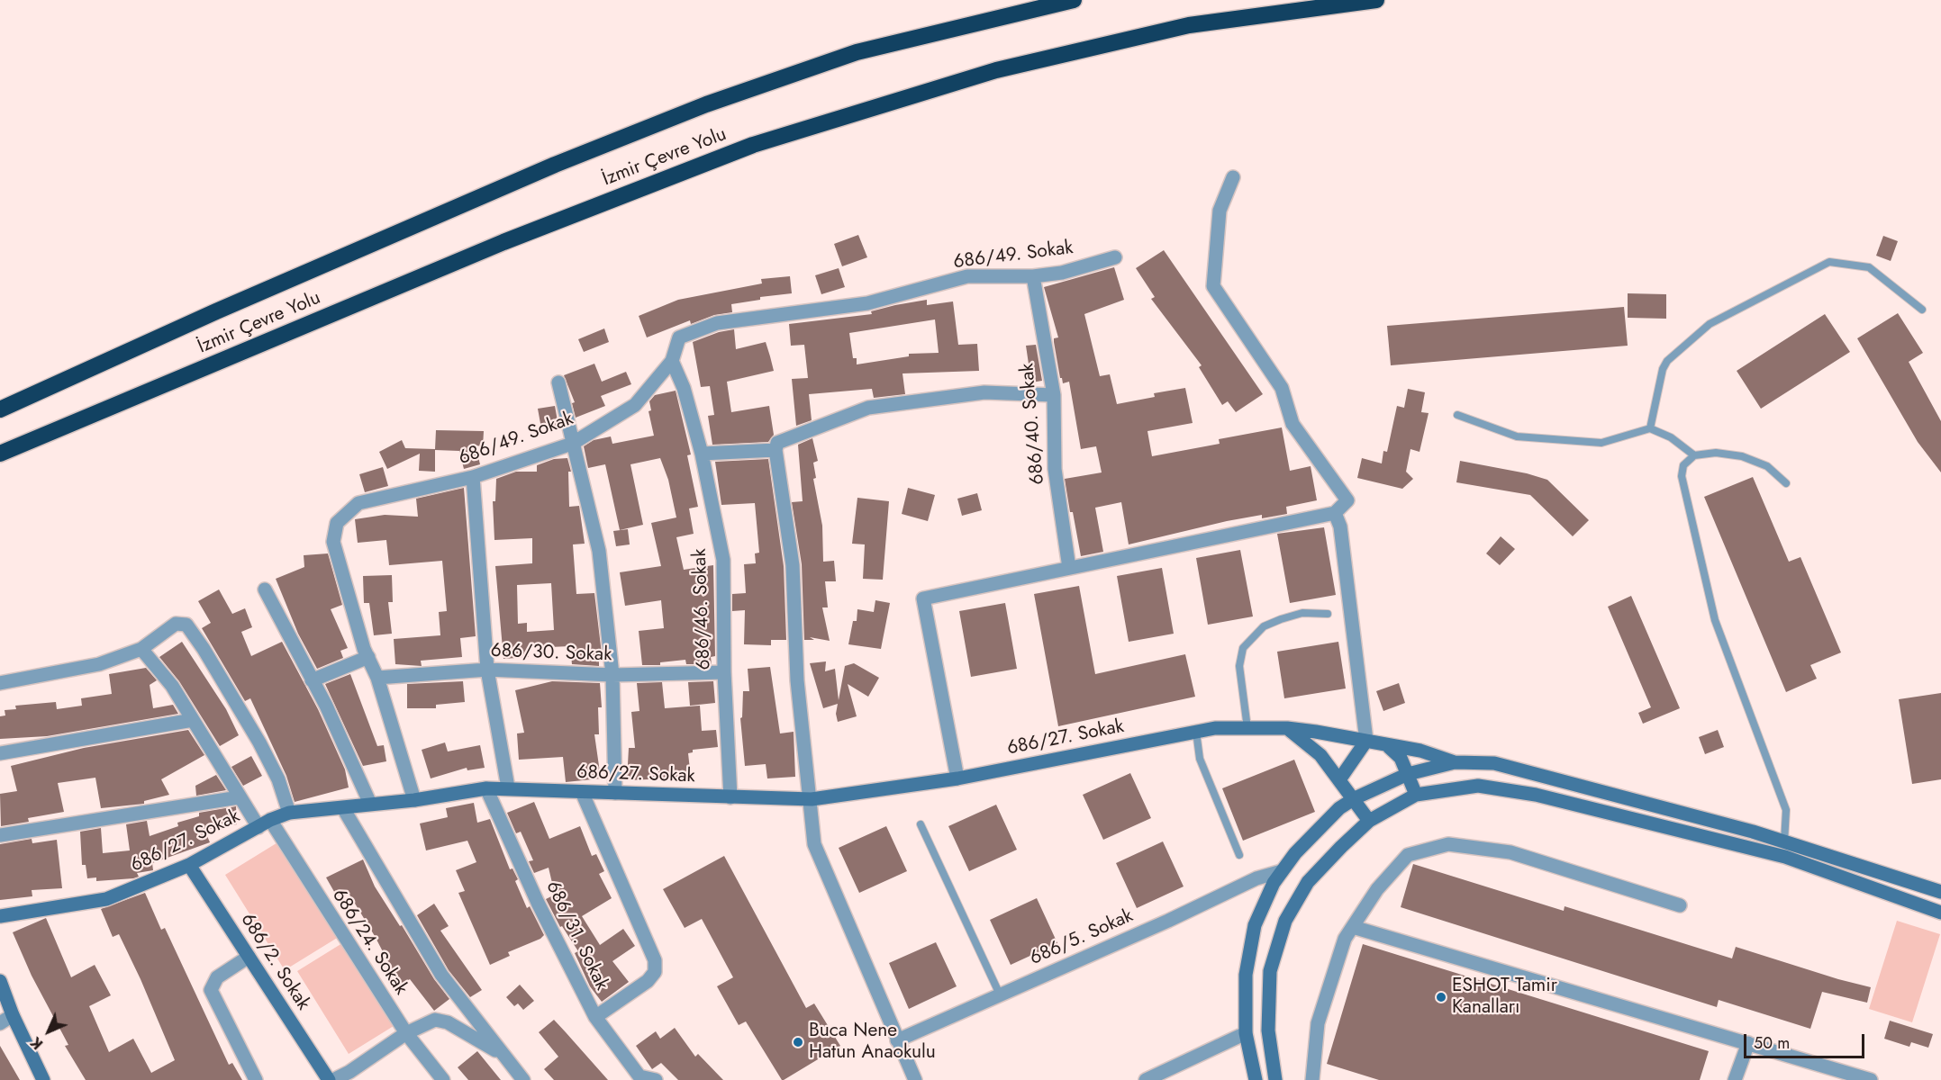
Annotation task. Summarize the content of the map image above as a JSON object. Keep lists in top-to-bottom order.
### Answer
{
  "streets": {
    "highway": ["İzmir Çevre Yolu"],
    "street": [
      "686/49. Sokak",
      "686/40. Sokak",
      "686/46. Sokak",
      "686/30. Sokak",
      "686/27. Sokak",
      "686/31. Sokak",
      "686/5. Sokak",
      "686/24. Sokak",
      "686/2. Sokak"
    ]
  },
  "crossings": [
    ["686/49. Sokak", "686/40. Sokak"],
    ["686/49. Sokak", "686/46. Sokak"],
    ["686/49. Sokak", "686/30. Sokak"],
    ["686/49. Sokak", "686/27. Sokak"],
    ["686/46. Sokak", "686/30. Sokak"],
    ["686/46. Sokak", "686/27. Sokak"],
    ["686/27. Sokak", "686/31. Sokak"],
    ["686/27. Sokak", "686/24. Sokak"],
    ["686/27. Sokak", "686/2. Sokak"]
  ],
  "places": ["ESHOT Tamir Kanalları", "Buca Nene Hatun Anaokulu"],
  "scale_bar": "50 m",
  "north": "bottom left"
}
